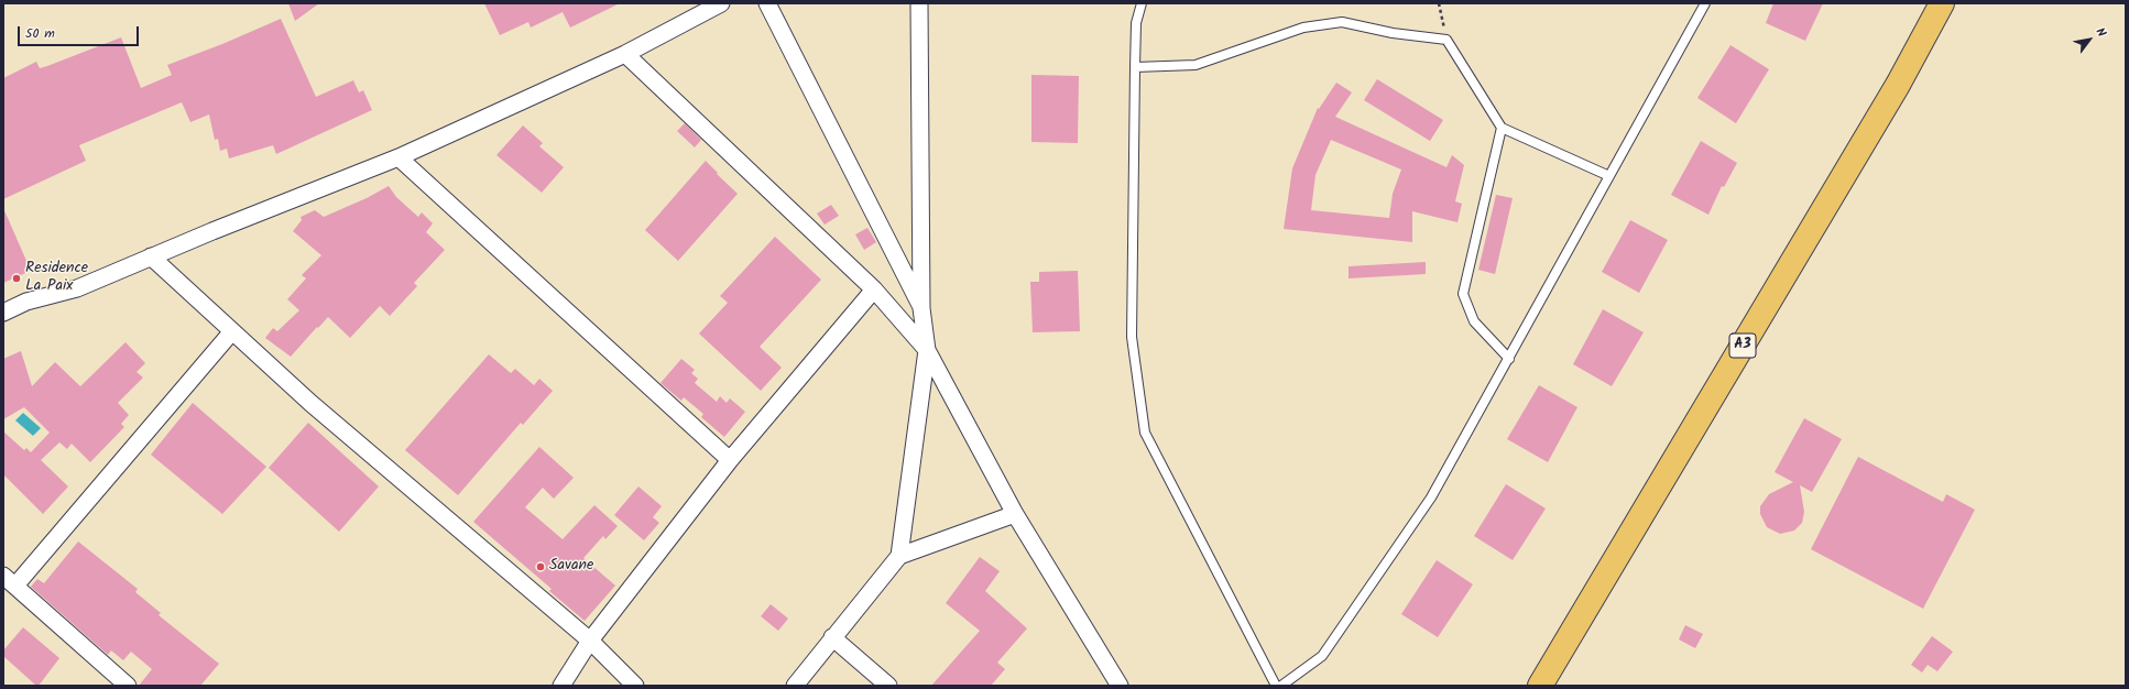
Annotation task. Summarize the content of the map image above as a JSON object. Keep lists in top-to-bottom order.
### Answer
{
  "streets": {
    "highway": ["A3"]
  },
  "places": ["Residence La Paix", "Savane"],
  "scale_bar": "50 m",
  "north": "top right"
}
